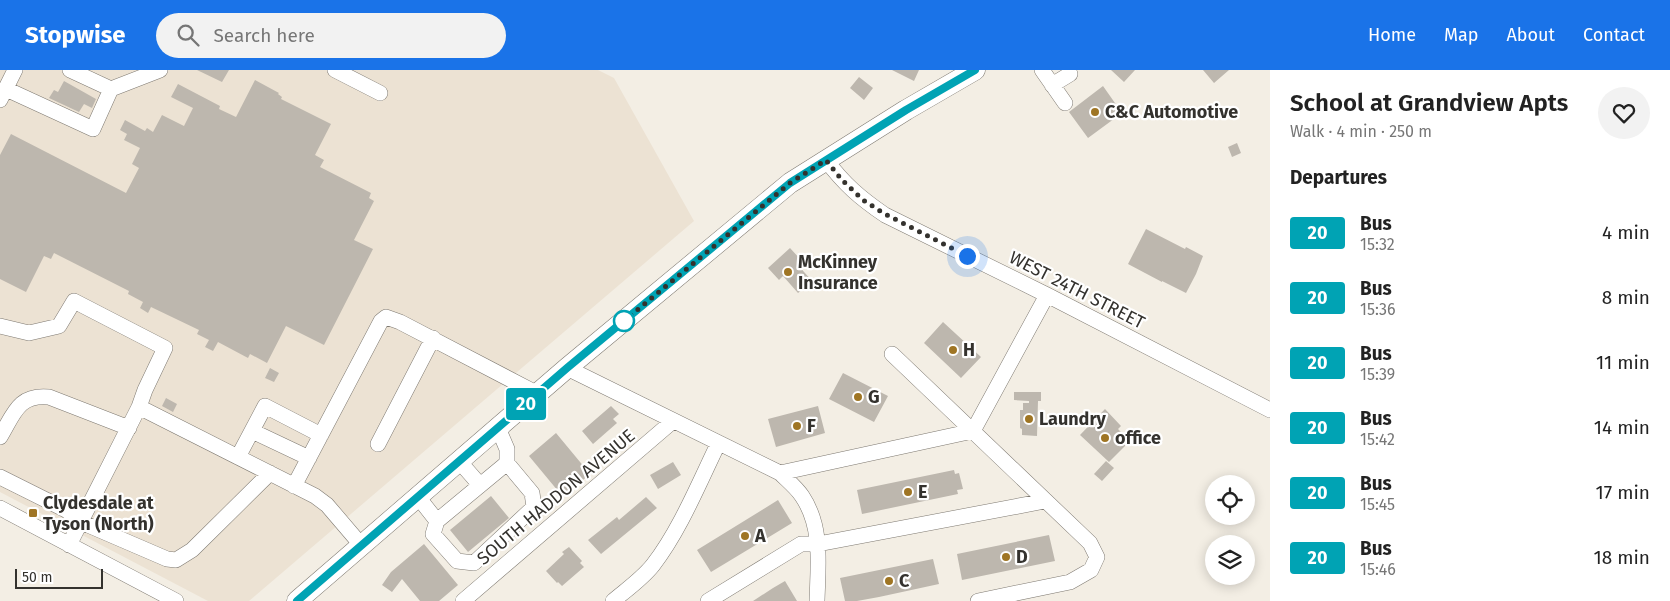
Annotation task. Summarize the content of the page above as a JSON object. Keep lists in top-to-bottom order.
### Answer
{
  "streets": {
    "street": ["WEST 24TH STREET", "SOUTH HADDON AVENUE"]
  },
  "places": {
    "other": [
      "C&C Automotive",
      "McKinney Insurance",
      "H",
      "G",
      "Laundry",
      "F",
      "office",
      "E",
      "A",
      "D",
      "C"
    ],
    "transit": ["Clydesdale at Tyson (North)"]
  },
  "lines": ["bus line 20"],
  "scale_bar": "50 m",
  "page": {
    "header": "Stopwise",
    "search": "Search here",
    "nav": [
      "Home",
      "Map",
      "About",
      "Contact"
    ],
    "on_map": "20",
    "heading": [
      ["School at Grandview Apts", "Walk · 4 min · 250 m"],
      "Departures"
    ],
    "list": [
      {
        "mark": "20",
        "name": "Bus",
        "note": "15:32",
        "value": "4 min"
      },
      {
        "mark": "20",
        "name": "Bus",
        "note": "15:36",
        "value": "8 min"
      },
      {
        "mark": "20",
        "name": "Bus",
        "note": "15:39",
        "value": "11 min"
      },
      {
        "mark": "20",
        "name": "Bus",
        "note": "15:42",
        "value": "14 min"
      },
      {
        "mark": "20",
        "name": "Bus",
        "note": "15:45",
        "value": "17 min"
      },
      {
        "mark": "20",
        "name": "Bus",
        "note": "15:46",
        "value": "18 min"
      }
    ],
    "scale": "50 m"
  }
}
